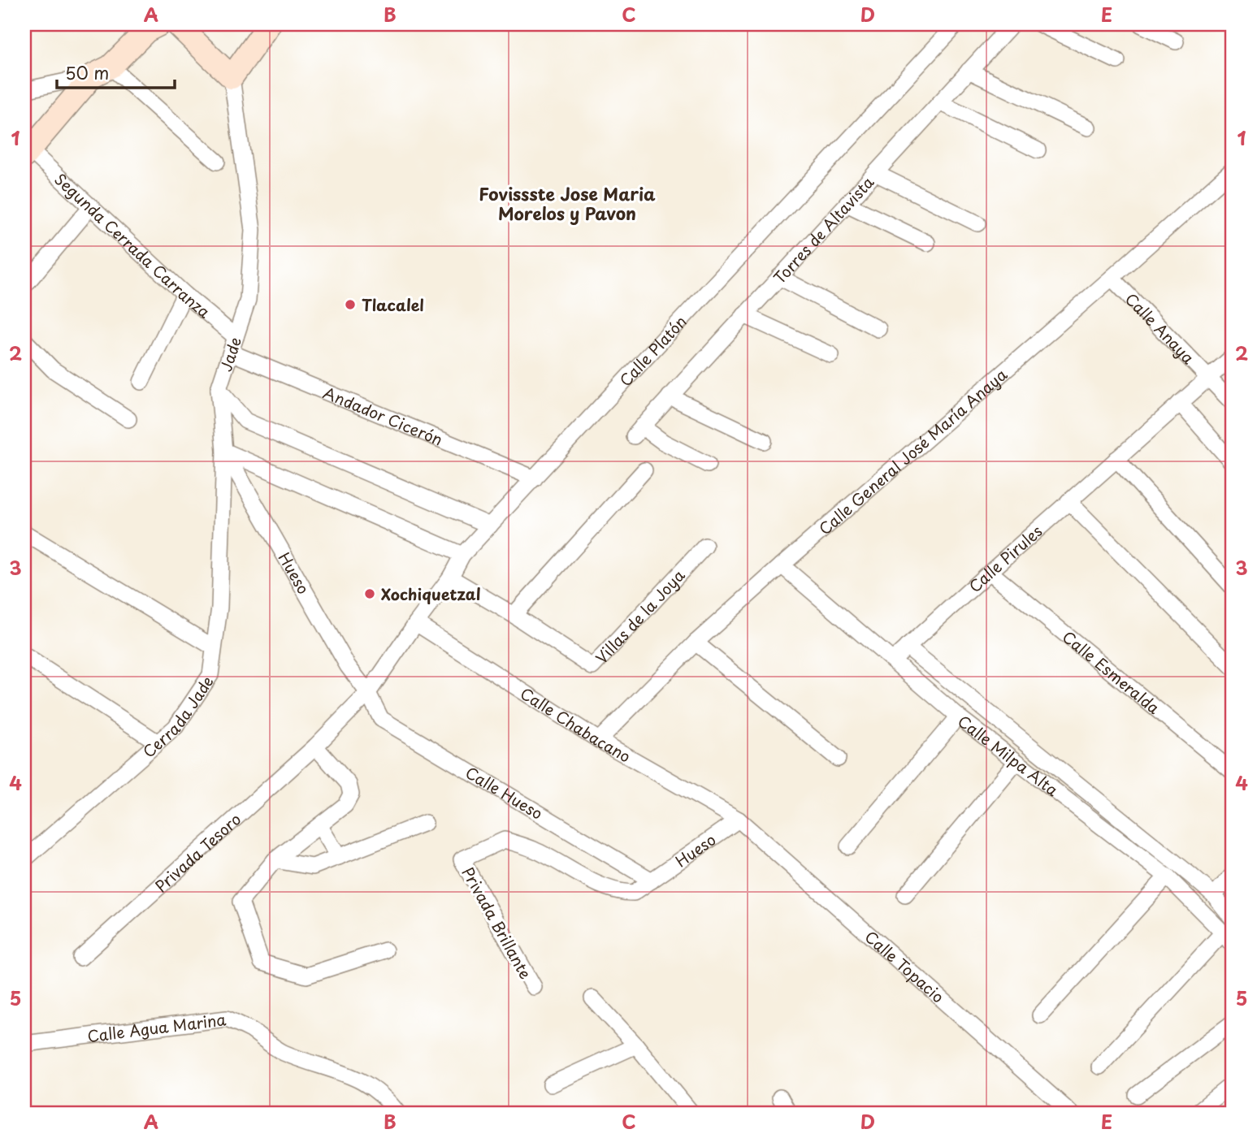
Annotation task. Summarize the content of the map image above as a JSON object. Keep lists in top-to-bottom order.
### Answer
{
  "streets": {
    "street": [
      "Torres de Altavista",
      "Segunda Cerrada Carranza",
      "Calle Anaya",
      "Calle Platón",
      "Jade",
      "Andador Cicerón",
      "Calle General José María Anaya",
      "Calle Pirules",
      "Hueso",
      "Villas de la Joya",
      "Calle Esmeralda",
      "Cerrada Jade",
      "Calle Chabacano",
      "Calle Milpa Alta",
      "Calle Hueso",
      "Privada Tesoro",
      "Privada Brillante",
      "Calle Topacio",
      "Calle Agua Marina"
    ]
  },
  "crossings": [
    ["Segunda Cerrada Carranza", "Jade"],
    ["Segunda Cerrada Carranza", "Andador Cicerón"],
    ["Calle Anaya", "Calle General José María Anaya"],
    ["Calle Anaya", "Calle Pirules"],
    ["Calle Platón", "Andador Cicerón"],
    ["Calle Platón", "Hueso"],
    ["Calle Platón", "Villas de la Joya"],
    ["Calle Platón", "Calle Chabacano"],
    ["Calle Platón", "Calle Hueso"],
    ["Calle Platón", "Privada Tesoro"],
    ["Jade", "Andador Cicerón"],
    ["Jade", "Hueso"],
    ["Jade", "Cerrada Jade"],
    ["Calle General José María Anaya", "Calle Chabacano"],
    ["Calle General José María Anaya", "Calle Milpa Alta"],
    ["Calle Pirules", "Calle Esmeralda"],
    ["Calle Pirules", "Calle Milpa Alta"],
    ["Hueso", "Cerrada Jade"],
    ["Hueso", "Calle Chabacano"],
    ["Hueso", "Calle Hueso"],
    ["Hueso", "Privada Tesoro"],
    ["Hueso", "Privada Brillante"],
    ["Hueso", "Calle Topacio"],
    ["Calle Chabacano", "Calle Topacio"],
    ["Calle Hueso", "Privada Tesoro"]
  ],
  "districts": ["Fovissste Jose Maria Morelos y Pavon"],
  "places": ["Tlacalel", "Xochiquetzal"],
  "scale_bar": "50 m",
  "grid": {
    "columns": [
      "A",
      "B",
      "C",
      "D",
      "E"
    ],
    "rows": [
      "1",
      "2",
      "3",
      "4",
      "5"
    ]
  }
}
